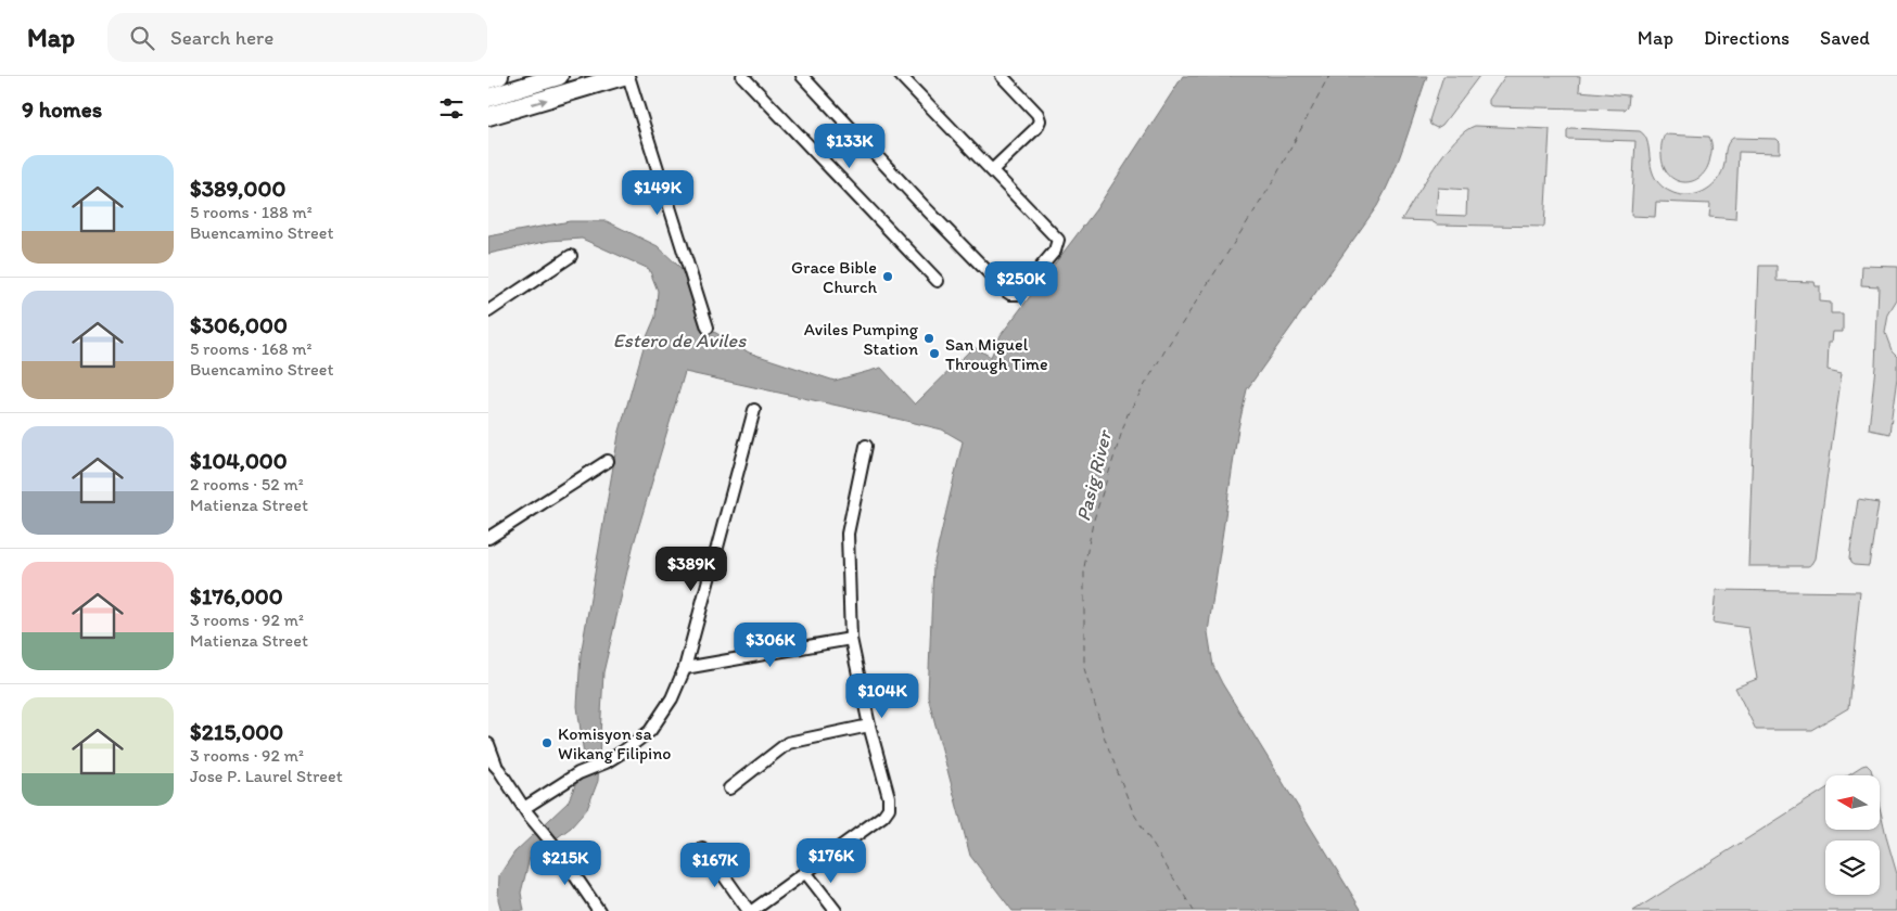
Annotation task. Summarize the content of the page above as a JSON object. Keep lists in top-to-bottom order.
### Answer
{
  "water": ["Estero de Aviles", "Pasig River"],
  "places": [
    "Grace Bible Church",
    "Aviles Pumping Station",
    "San Miguel Through Time",
    "Komisyon sa Wikang Filipino"
  ],
  "north": "left",
  "page": {
    "header": "Map",
    "search": "Search here",
    "nav": ["Map", "Directions", "Saved"],
    "heading": "9 homes",
    "price": [
      "$133K",
      "$149K",
      "$250K",
      "$389K",
      "$306K",
      "$104K",
      "$176K",
      "$215K",
      "$167K"
    ],
    "list": [
      {
        "name": "$389,000",
        "note": "5 rooms · 188 m² · Buencamino Street"
      },
      {
        "name": "$306,000",
        "note": "5 rooms · 168 m² · Buencamino Street"
      },
      {
        "name": "$104,000",
        "note": "2 rooms · 52 m² · Matienza Street"
      },
      {
        "name": "$176,000",
        "note": "3 rooms · 92 m² · Matienza Street"
      },
      {
        "name": "$215,000",
        "note": "3 rooms · 92 m² · Jose P. Laurel Street"
      }
    ]
  }
}
